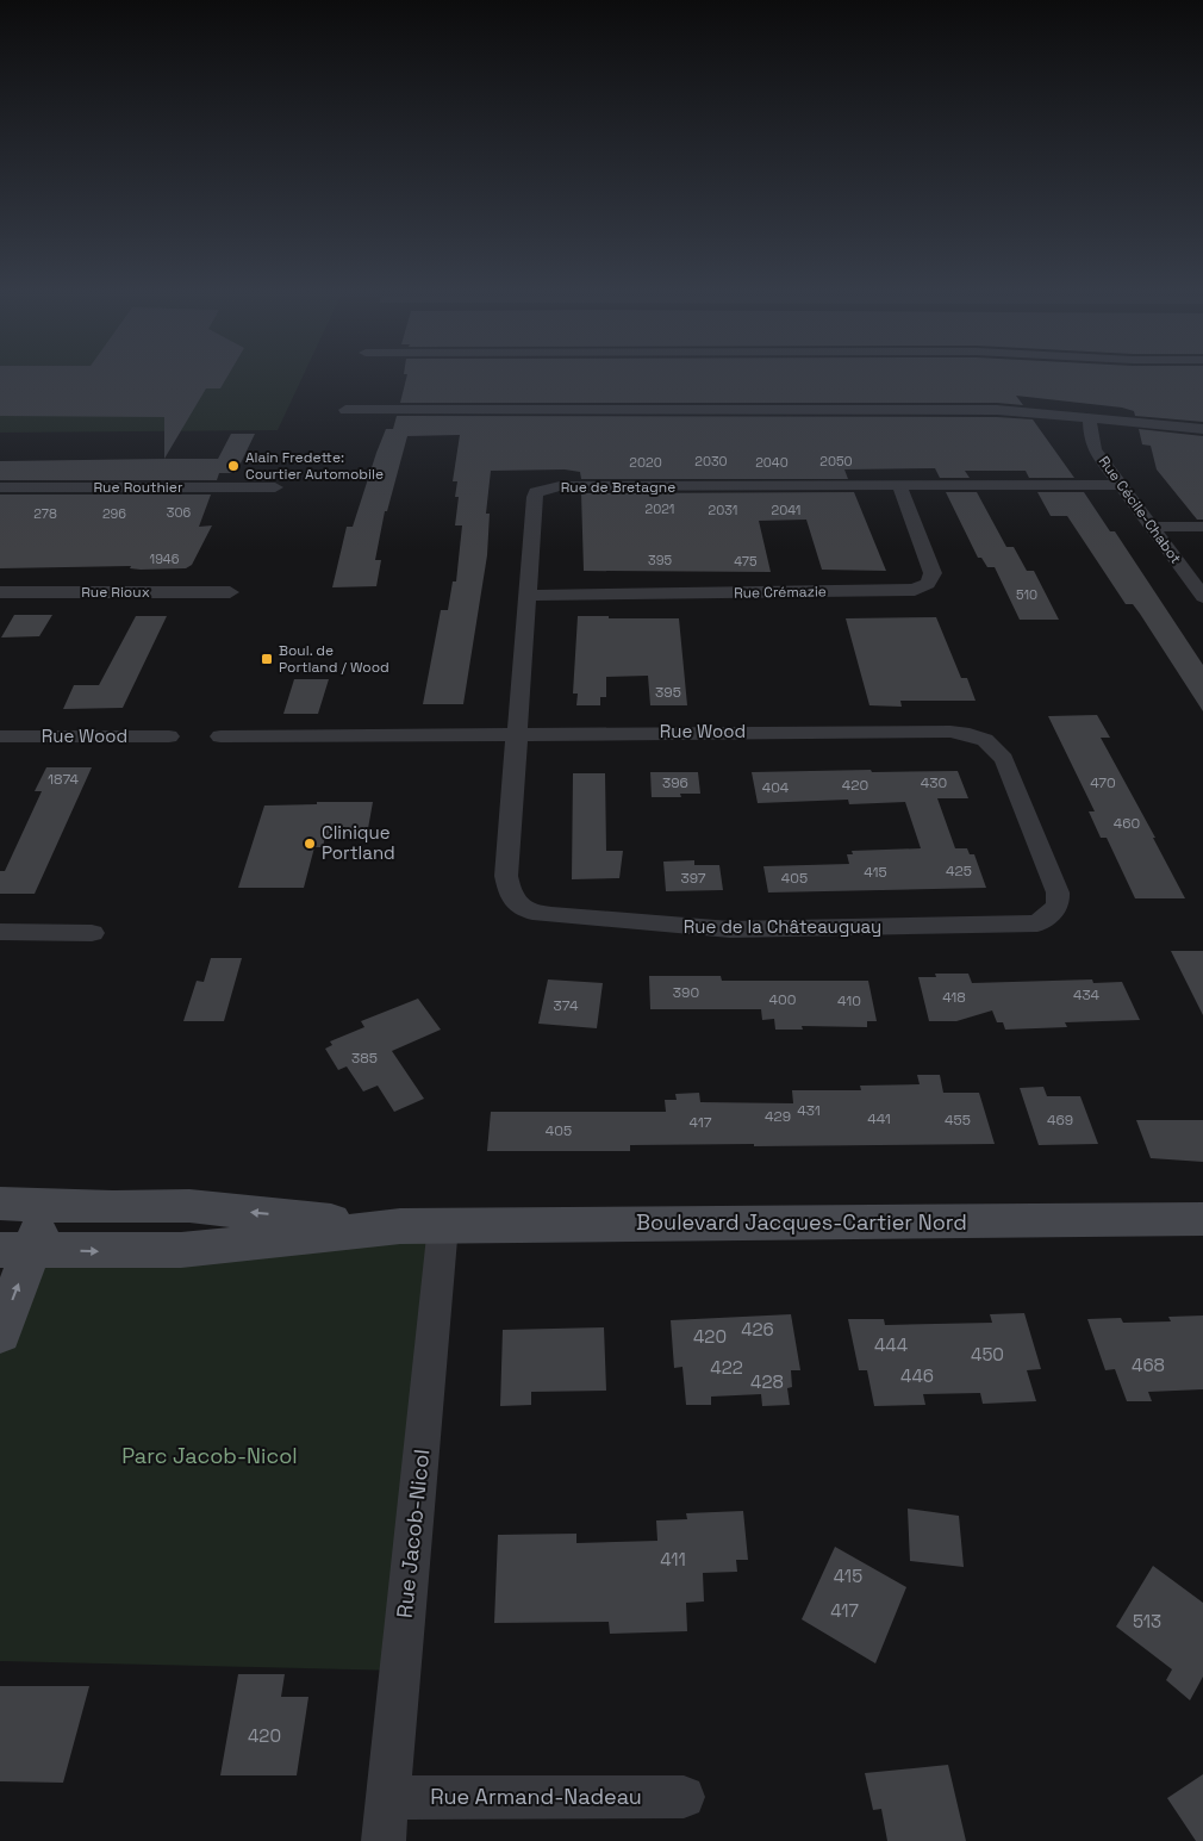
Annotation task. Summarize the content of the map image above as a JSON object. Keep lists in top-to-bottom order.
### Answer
{
  "streets": {
    "street": [
      "Rue Routhier",
      "Rue de Bretagne",
      "Rue Cécile-Chabot",
      "Rue Rioux",
      "Rue Crémazie",
      "Rue Wood",
      "Rue de la Châteauguay",
      "Boulevard Jacques-Cartier Nord",
      "Rue Jacob-Nicol",
      "Rue Armand-Nadeau"
    ]
  },
  "crossings": [
    ["Rue de Bretagne", "Rue Cécile-Chabot"],
    ["Rue de Bretagne", "Rue Crémazie"],
    ["Rue de Bretagne", "Rue Wood"],
    ["Rue de Bretagne", "Rue de la Châteauguay"],
    ["Rue Wood", "Rue de la Châteauguay"],
    ["Boulevard Jacques-Cartier Nord", "Rue Jacob-Nicol"],
    ["Rue Jacob-Nicol", "Rue Armand-Nadeau"]
  ],
  "parks": ["Parc Jacob-Nicol"],
  "places": {
    "other": ["Alain Fredette: Courtier Automobile", "Clinique Portland"],
    "transit": ["Boul. de Portland / Wood"]
  },
  "house_numbers": [
    "2030",
    "2050",
    "2020",
    "2040",
    "2021",
    "2031",
    "2041",
    "306",
    "278",
    "296",
    "1946",
    "395",
    "475",
    "510",
    "395",
    "1874",
    "396",
    "430",
    "470",
    "420",
    "404",
    "460",
    "425",
    "415",
    "397",
    "405",
    "390",
    "434",
    "418",
    "400",
    "410",
    "374",
    "385",
    "431",
    "429",
    "441",
    "455",
    "469",
    "417",
    "405",
    "426",
    "420",
    "444",
    "450",
    "468",
    "422",
    "446",
    "428",
    "411",
    "415",
    "417",
    "513",
    "420"
  ]
}
